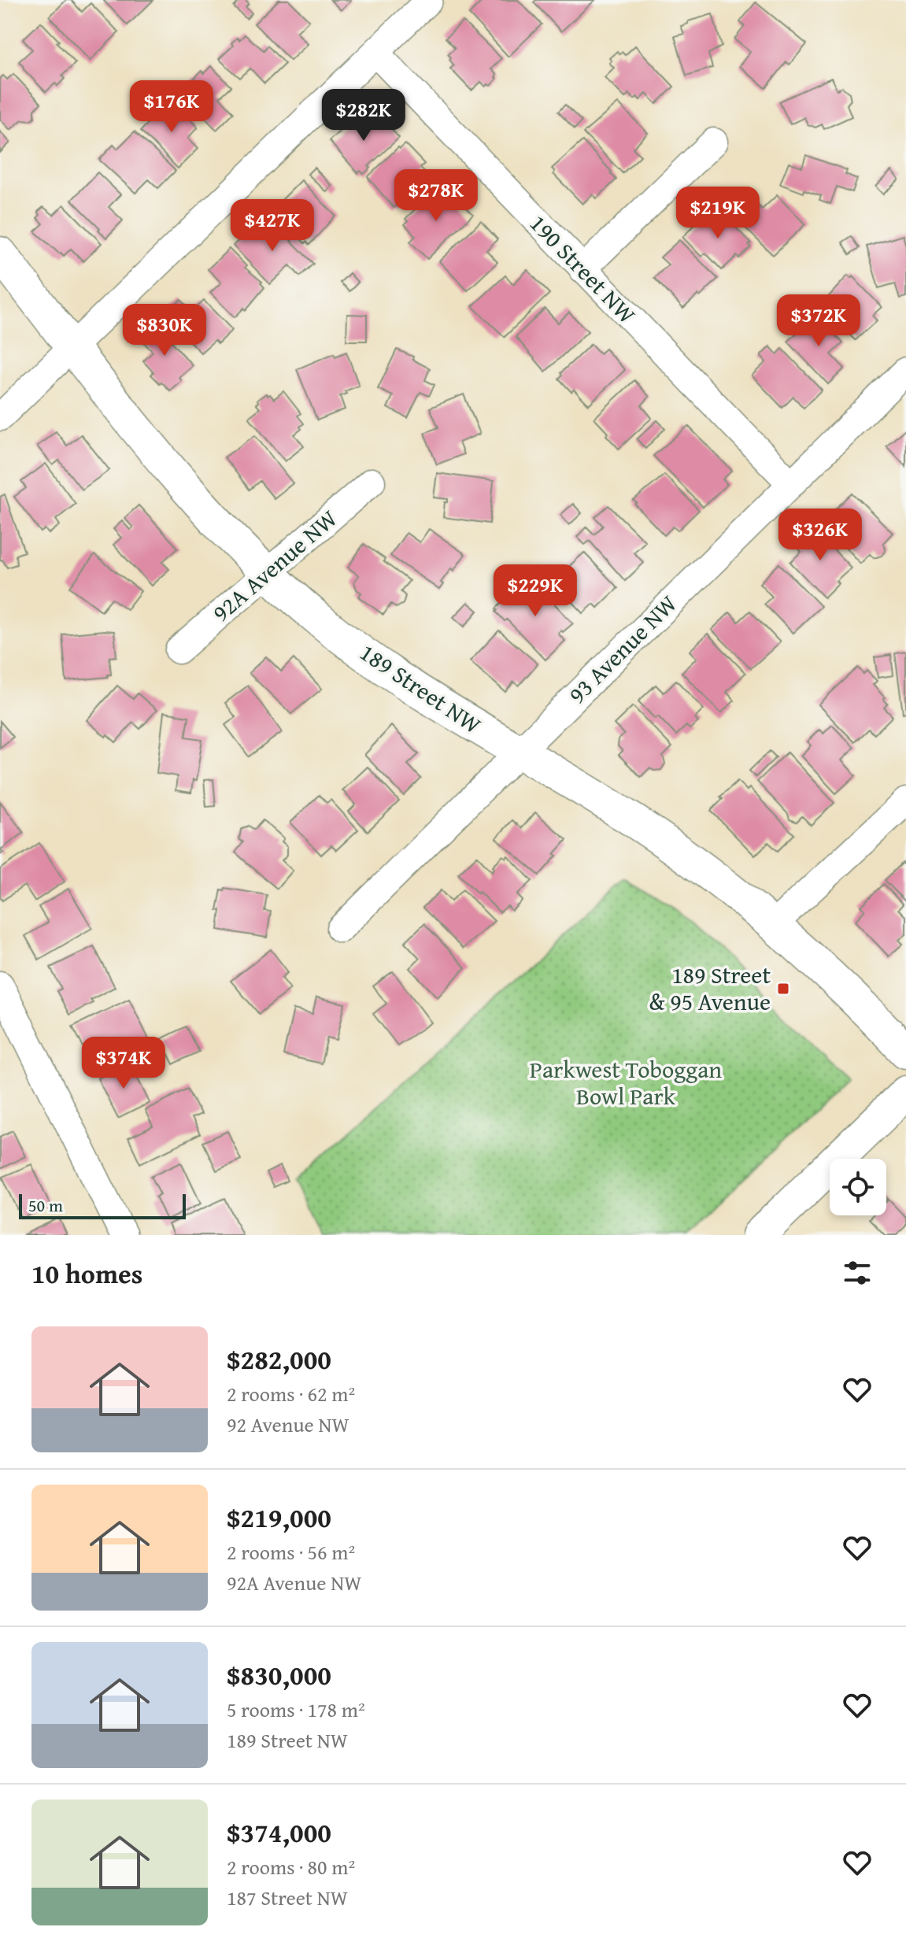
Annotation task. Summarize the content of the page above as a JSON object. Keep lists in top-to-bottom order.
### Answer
{
  "streets": {
    "street": [
      "190 Street NW",
      "92A Avenue NW",
      "93 Avenue NW",
      "189 Street NW"
    ]
  },
  "crossings": [
    ["190 Street NW", "93 Avenue NW"],
    ["92A Avenue NW", "189 Street NW"],
    ["93 Avenue NW", "189 Street NW"]
  ],
  "parks": ["Parkwest Toboggan Bowl Park"],
  "places": {
    "transit": ["189 Street & 95 Avenue"]
  },
  "scale_bar": "50 m",
  "page": {
    "price": [
      "$176K",
      "$282K",
      "$278K",
      "$219K",
      "$427K",
      "$372K",
      "$830K",
      "$326K",
      "$229K",
      "$374K"
    ],
    "scale": "50 m",
    "heading": "10 homes",
    "list": [
      {
        "name": "$282,000",
        "note": "2 rooms · 62 m² · 92 Avenue NW"
      },
      {
        "name": "$219,000",
        "note": "2 rooms · 56 m² · 92A Avenue NW"
      },
      {
        "name": "$830,000",
        "note": "5 rooms · 178 m² · 189 Street NW"
      },
      {
        "name": "$374,000",
        "note": "2 rooms · 80 m² · 187 Street NW"
      }
    ]
  }
}
